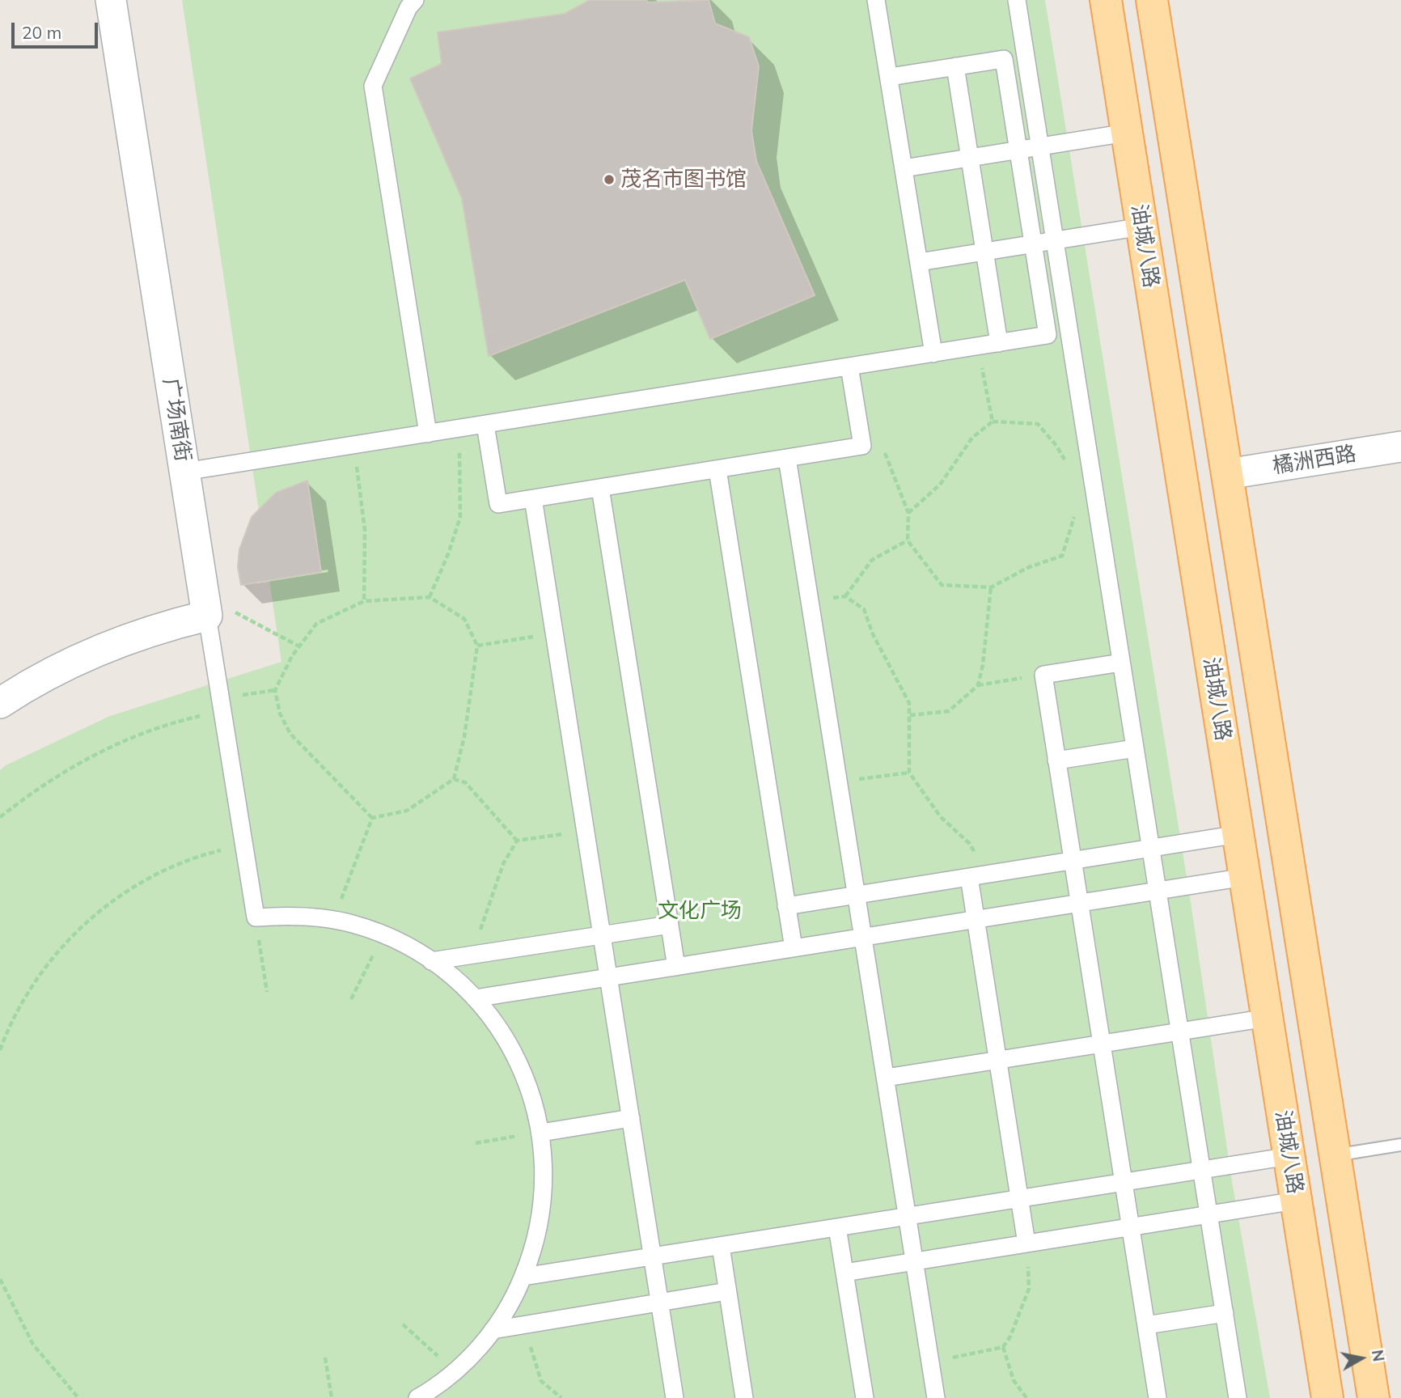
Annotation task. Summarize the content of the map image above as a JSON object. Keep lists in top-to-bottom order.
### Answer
{
  "streets": {
    "main road": ["油城八路"],
    "street": ["广场南街", "橘洲西路"]
  },
  "parks": ["文化广场"],
  "places": ["茂名市图书馆"],
  "scale_bar": "20 m",
  "north": "right"
}
